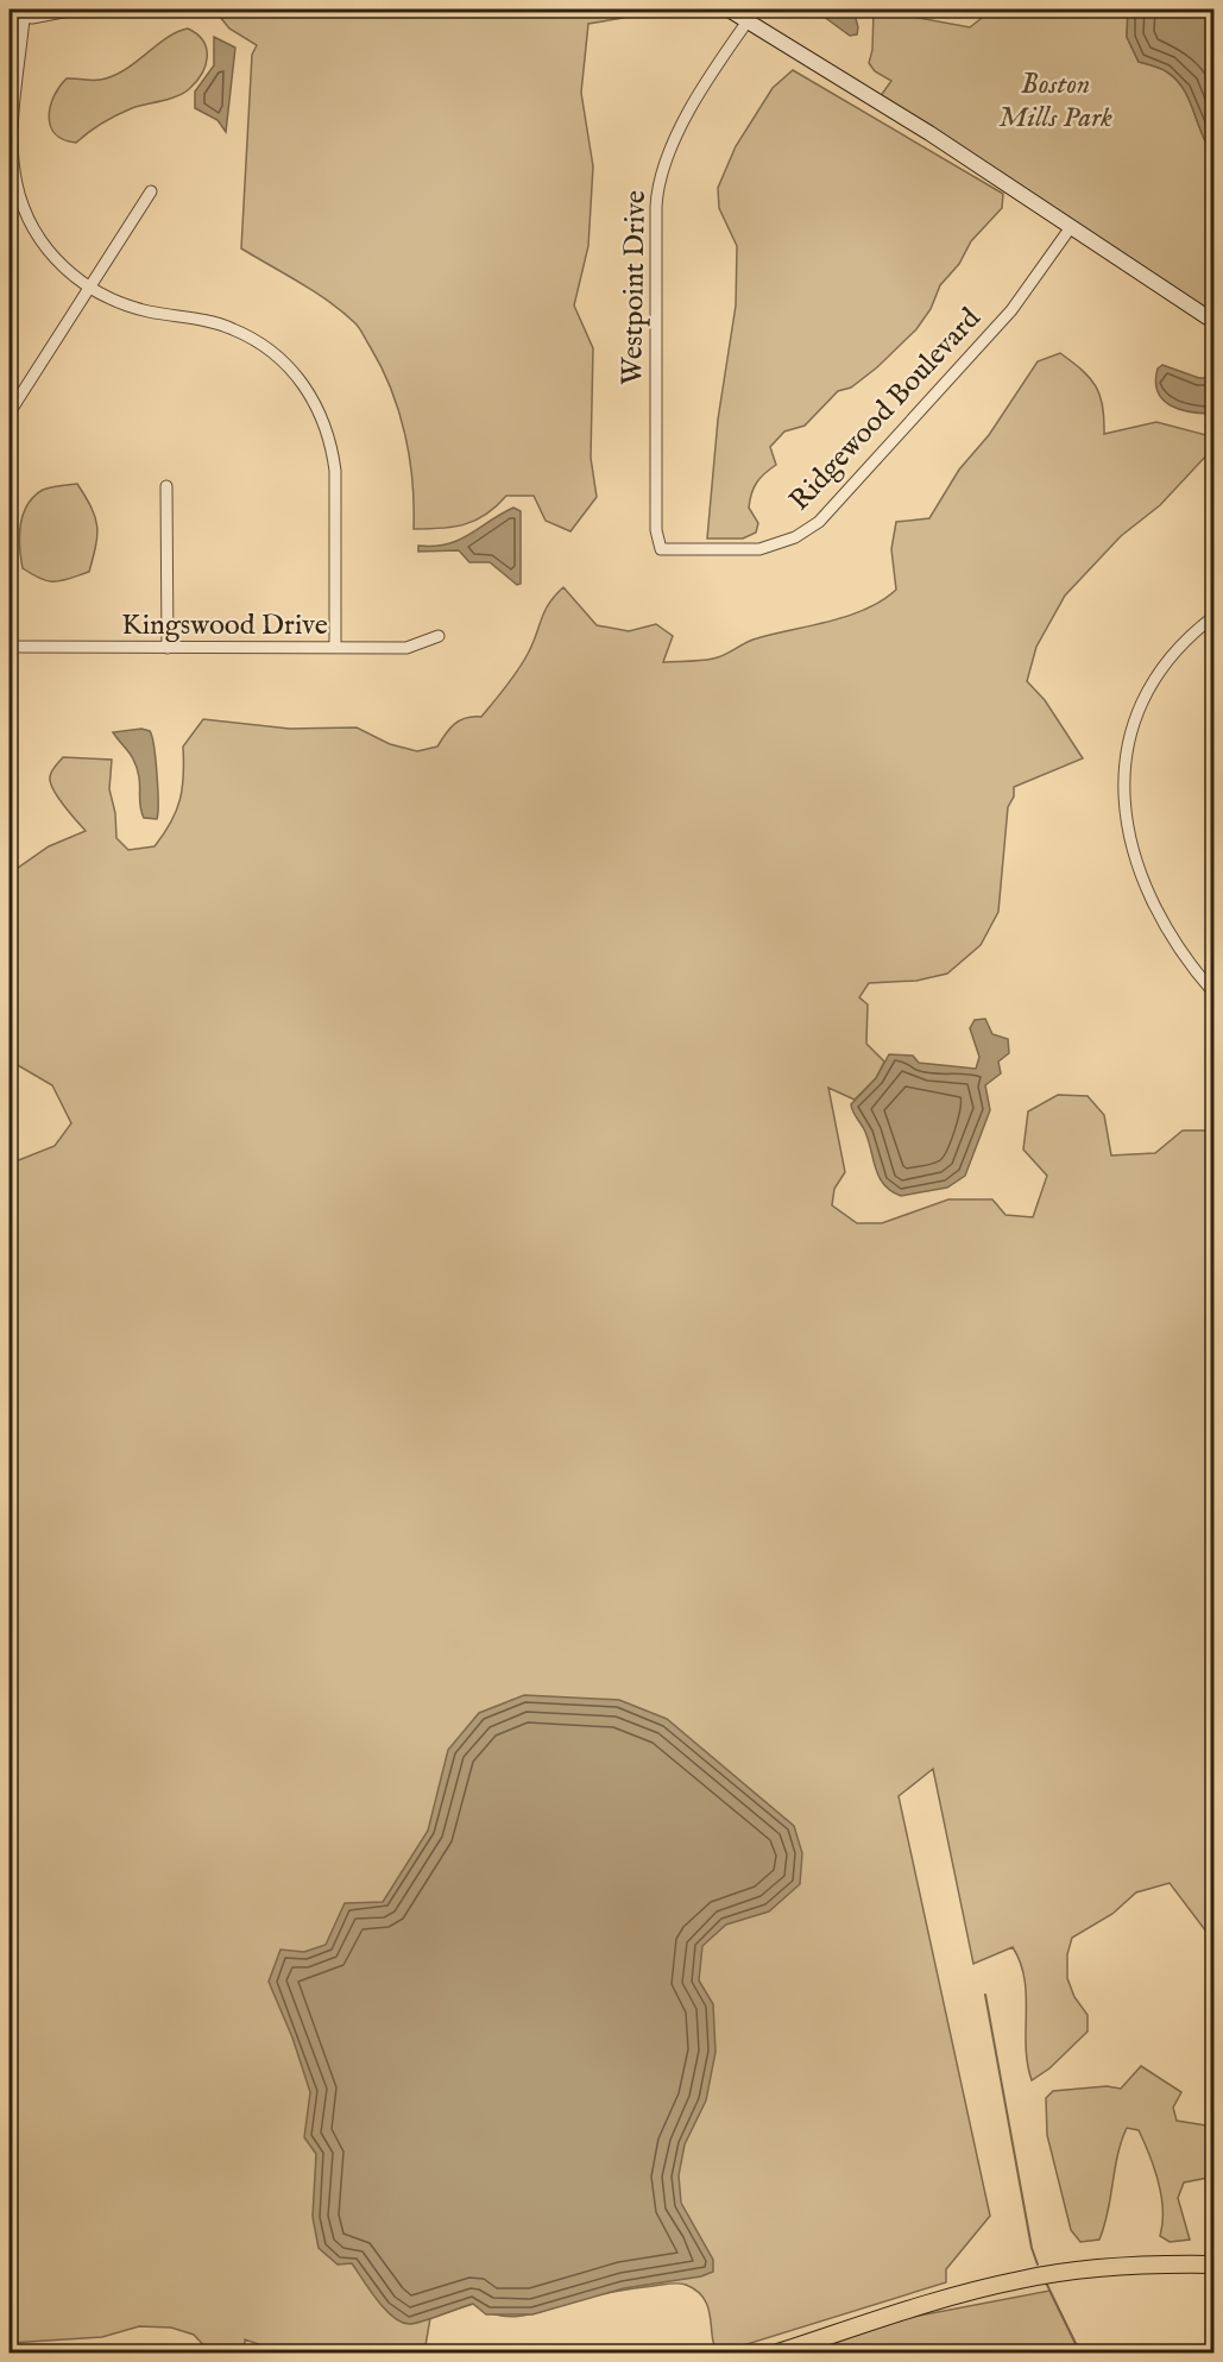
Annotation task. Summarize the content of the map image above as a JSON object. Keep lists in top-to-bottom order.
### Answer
{
  "streets": {
    "street": ["Westpoint Drive", "Ridgewood Boulevard", "Kingswood Drive"]
  },
  "crossings": [
    ["Westpoint Drive", "Ridgewood Boulevard"]
  ],
  "parks": ["Boston Mills Park"]
}
